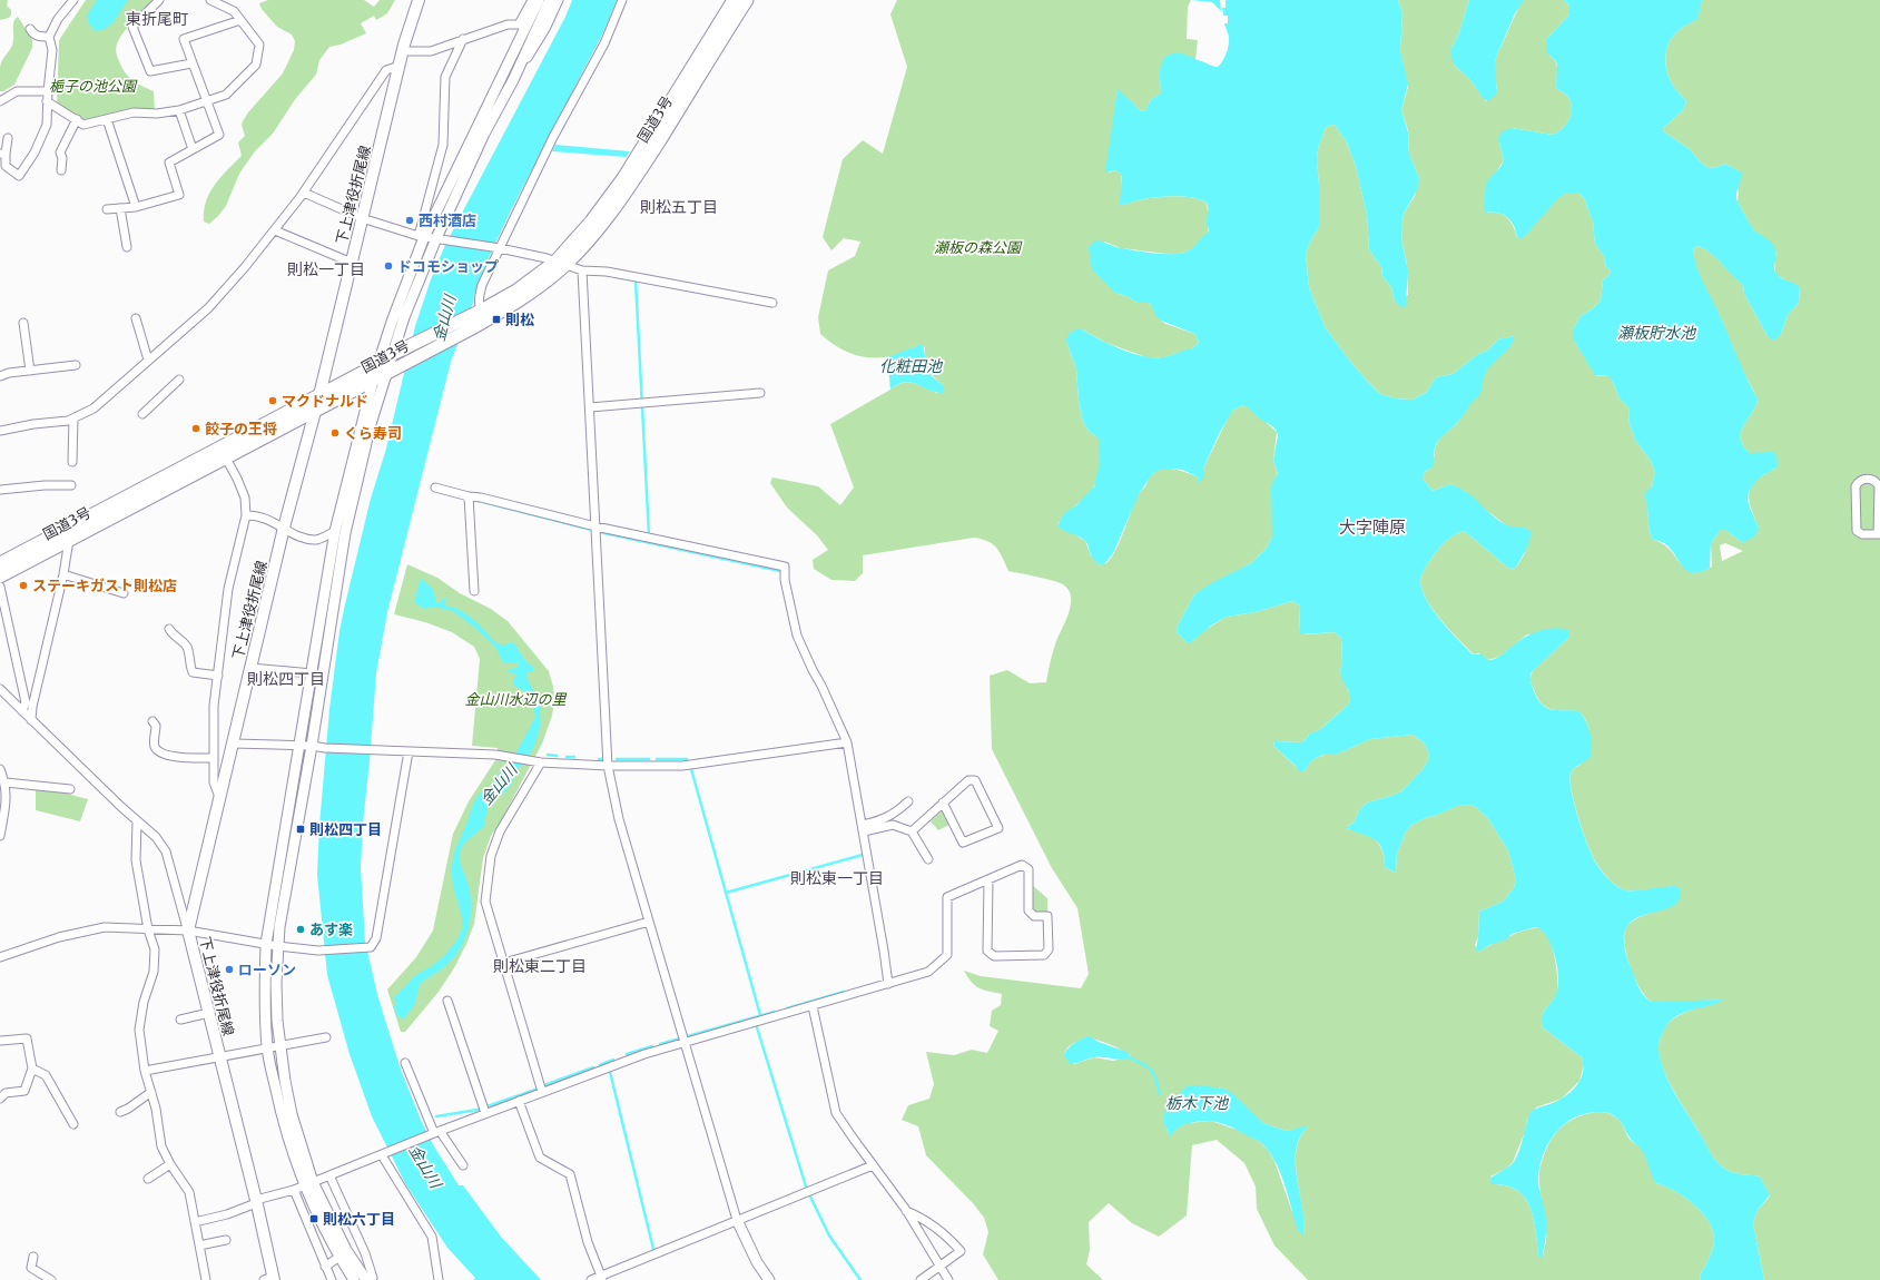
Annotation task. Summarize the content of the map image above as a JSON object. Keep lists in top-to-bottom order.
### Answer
{
  "streets": {
    "highway": ["国道3号"],
    "main road": ["下上津役折尾線"]
  },
  "crossings": [
    ["国道3号", "下上津役折尾線"]
  ],
  "districts": [
    "東折尾町",
    "則松五丁目",
    "則松一丁目",
    "大字陣原",
    "則松四丁目",
    "則松東一丁目",
    "則松東二丁目"
  ],
  "water": [
    "金山川",
    "瀬板貯水池",
    "化粧田池",
    "栃木下池"
  ],
  "parks": ["梔子の池公園", "瀬板の森公園", "金山川水辺の里"],
  "places": {
    "other": [
      "西村酒店",
      "ドコモショップ",
      "マクドナルド",
      "餃子の王将",
      "くら寿司",
      "ステーキガスト則松店",
      "あす楽",
      "ローソン"
    ],
    "transit": ["則松", "則松四丁目", "則松六丁目"]
  }
}
